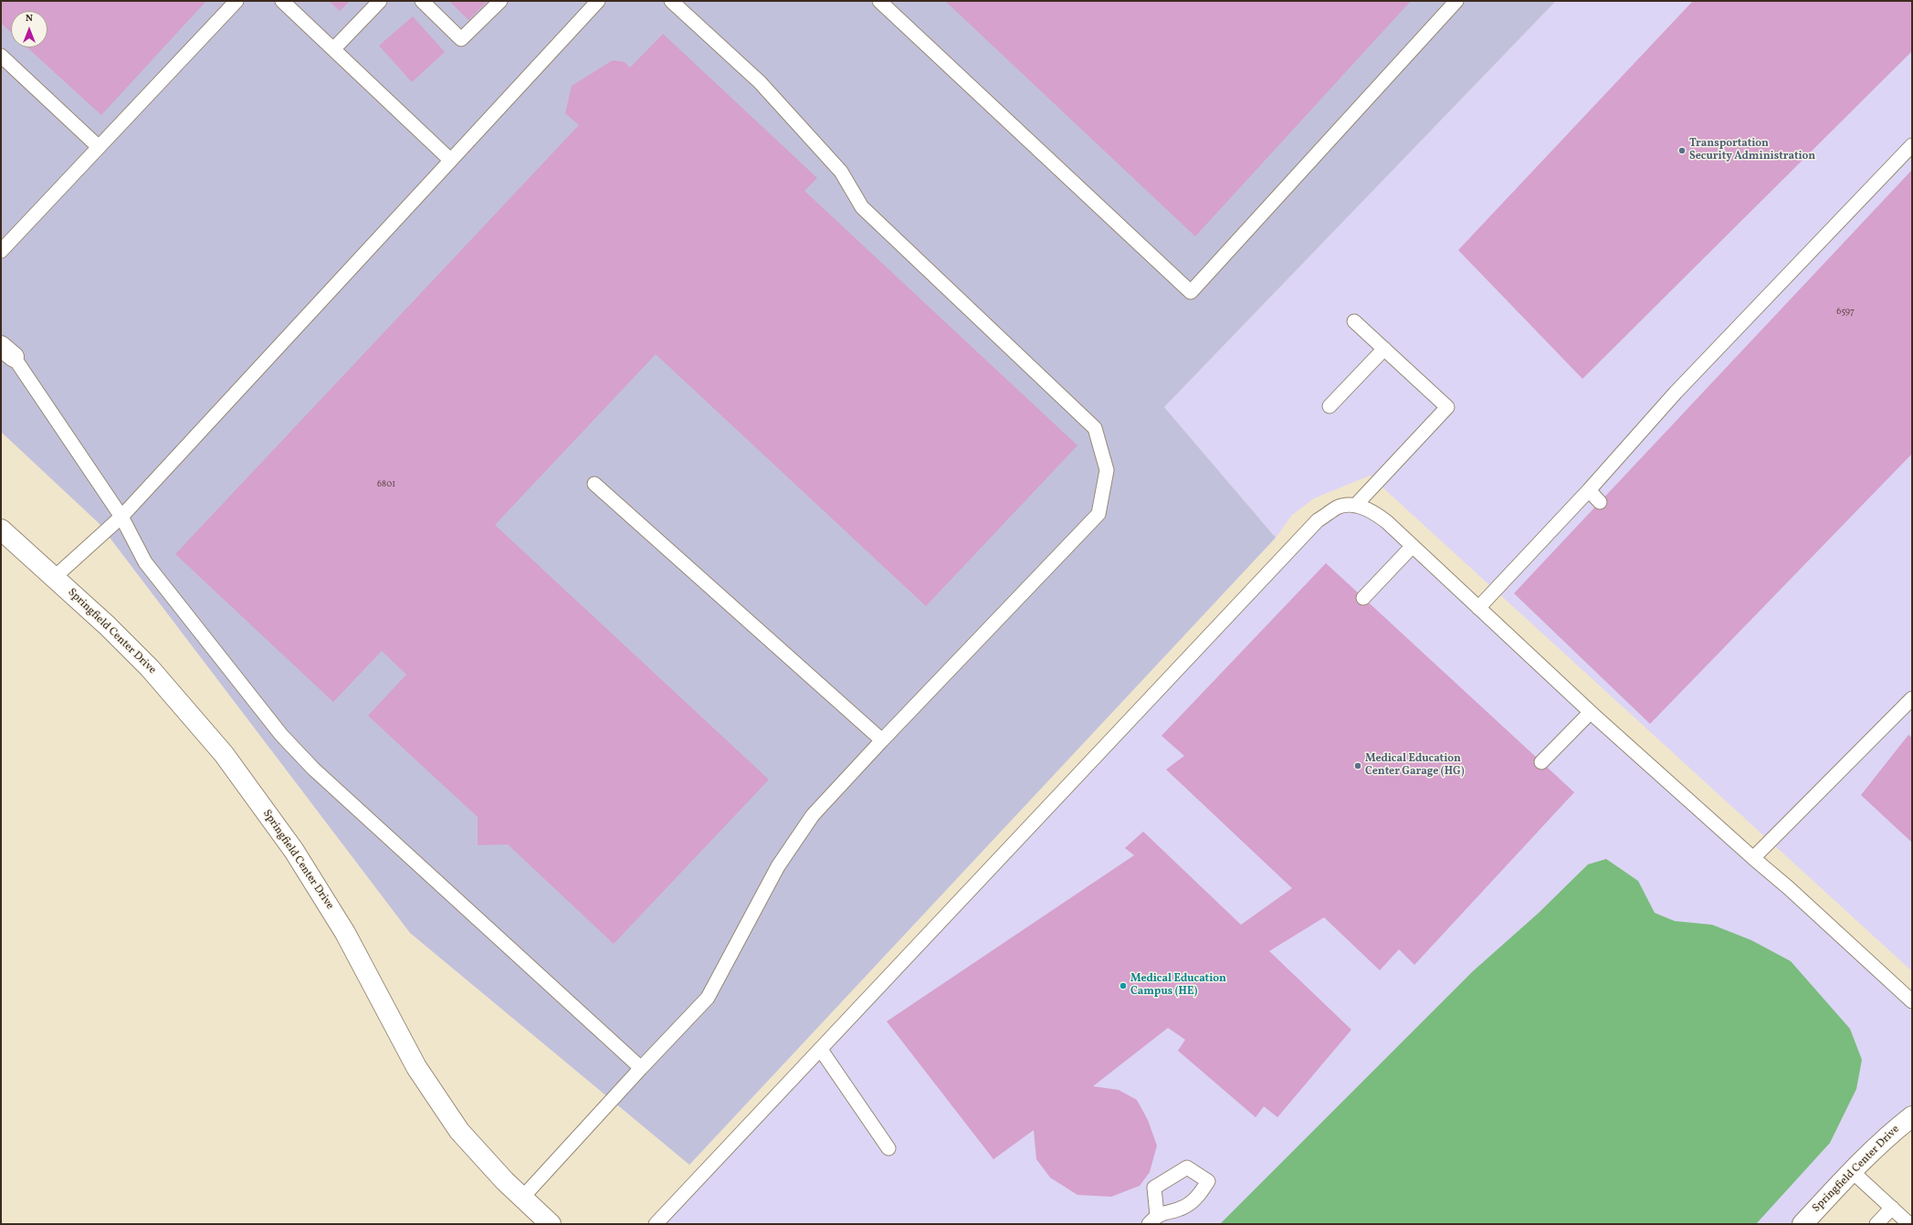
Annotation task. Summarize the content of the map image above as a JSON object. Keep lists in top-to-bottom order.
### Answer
{
  "streets": {
    "street": ["Springfield Center Drive"]
  },
  "places": ["Transportation Security Administration", "Medical Education Center Garage (HG)", "Medical Education Campus (HE)"],
  "house_numbers": ["6597", "6801"],
  "north": "top"
}
